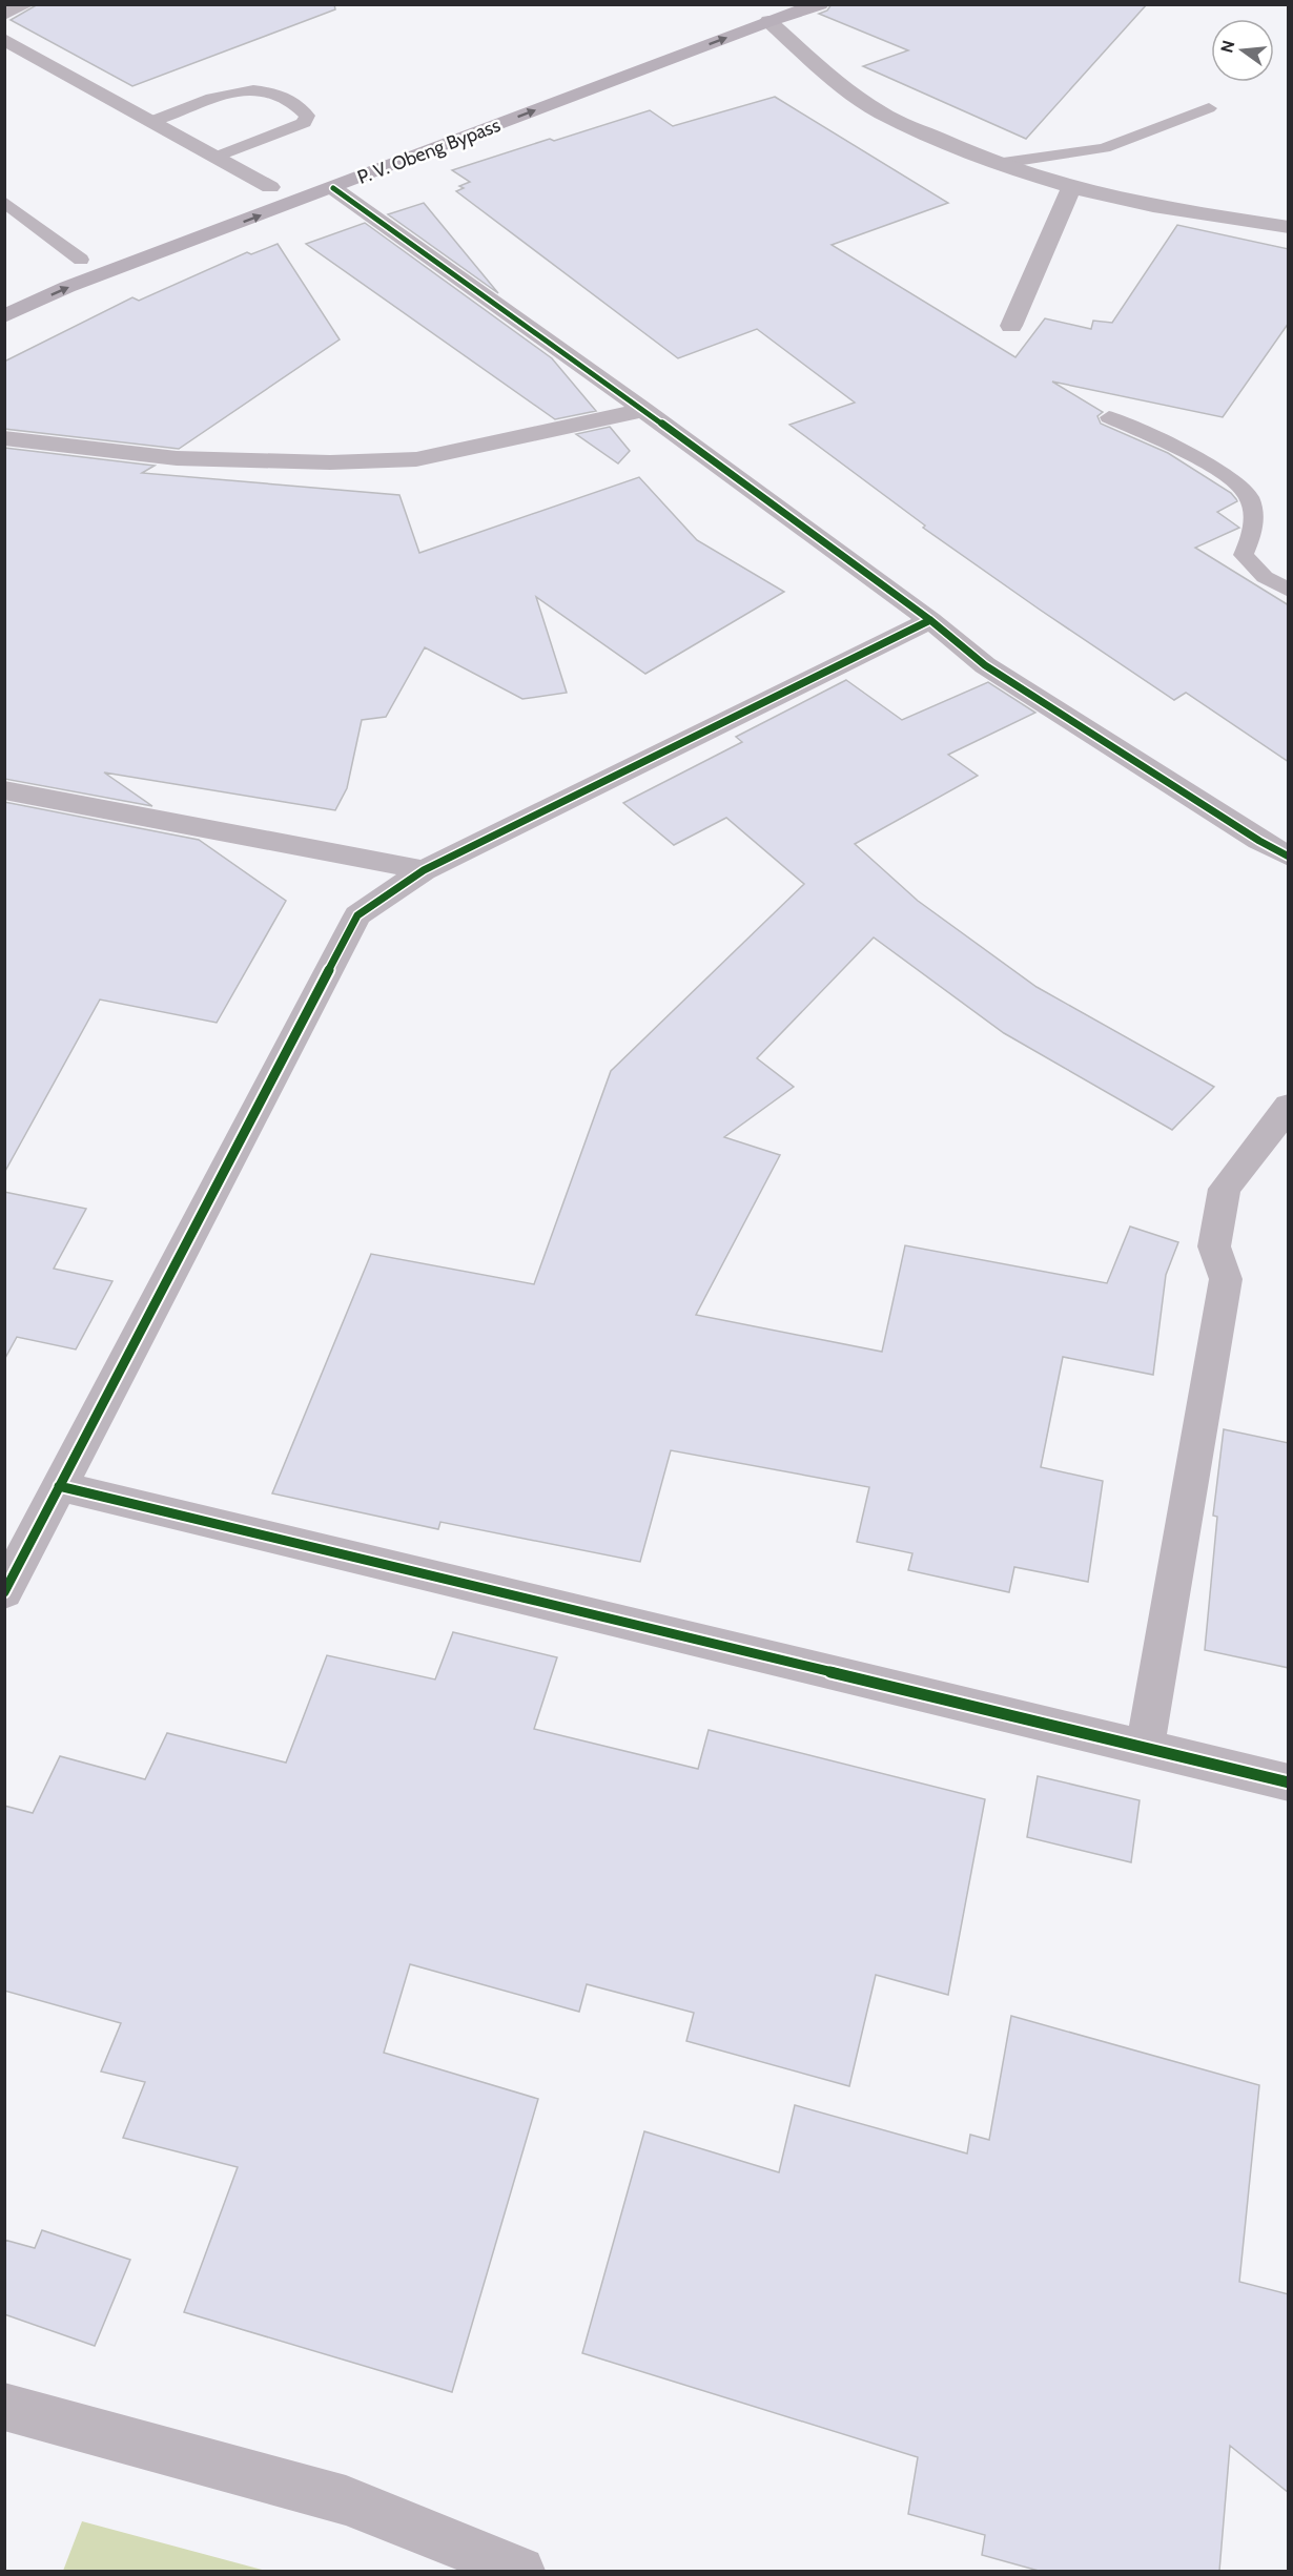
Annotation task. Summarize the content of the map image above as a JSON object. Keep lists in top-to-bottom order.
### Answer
{
  "streets": {
    "highway": ["P. V. Obeng Bypass"]
  },
  "north": "left"
}
